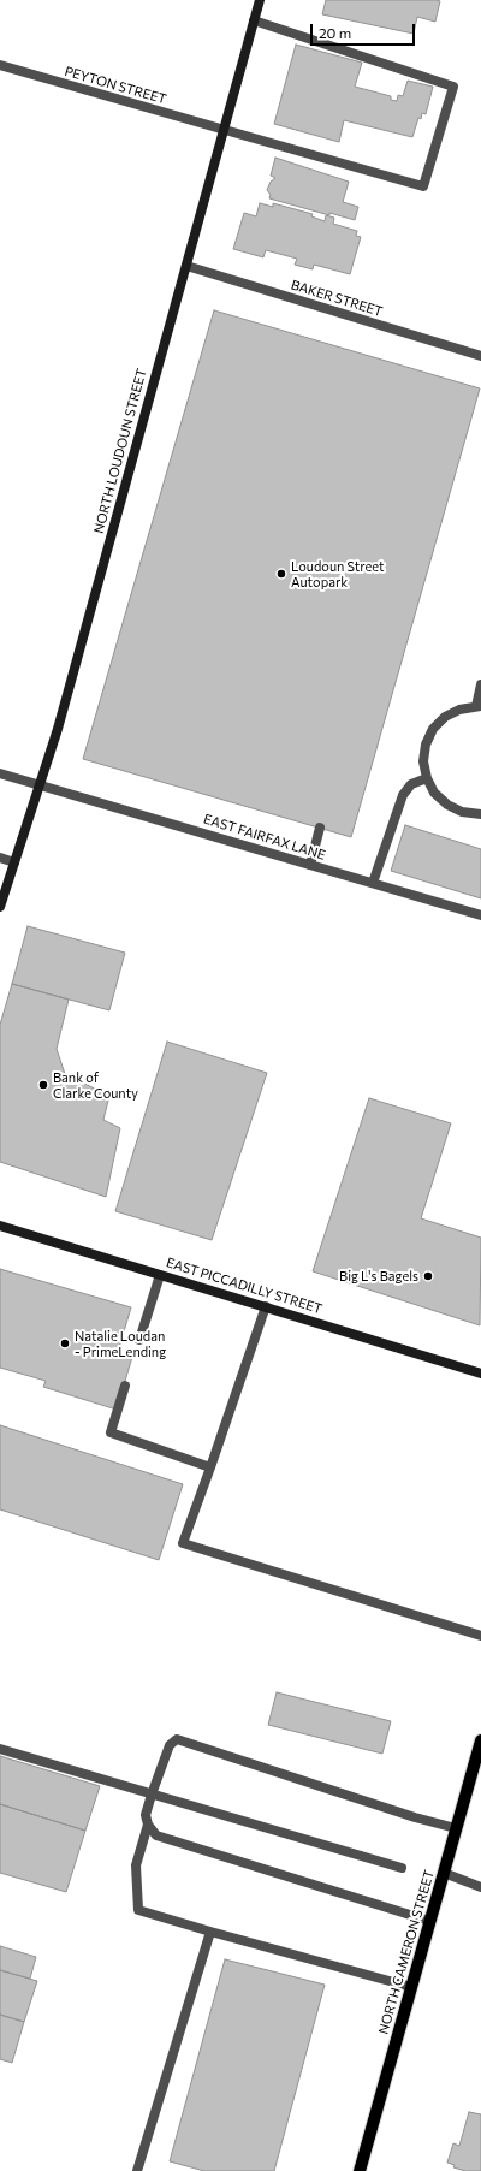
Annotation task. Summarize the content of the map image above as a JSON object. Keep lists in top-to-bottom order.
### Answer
{
  "streets": {
    "main road": ["NORTH CAMERON STREET"],
    "street": [
      "PEYTON STREET",
      "BAKER STREET",
      "NORTH LOUDOUN STREET",
      "EAST FAIRFAX LANE",
      "EAST PICCADILLY STREET"
    ]
  },
  "crossings": [
    ["PEYTON STREET", "NORTH LOUDOUN STREET"],
    ["BAKER STREET", "NORTH LOUDOUN STREET"],
    ["NORTH LOUDOUN STREET", "EAST FAIRFAX LANE"]
  ],
  "places": [
    "Loudoun Street Autopark",
    "Bank of Clarke County",
    "Big L's Bagels",
    "Natalie Loudan - PrimeLending"
  ],
  "scale_bar": "20 m"
}
